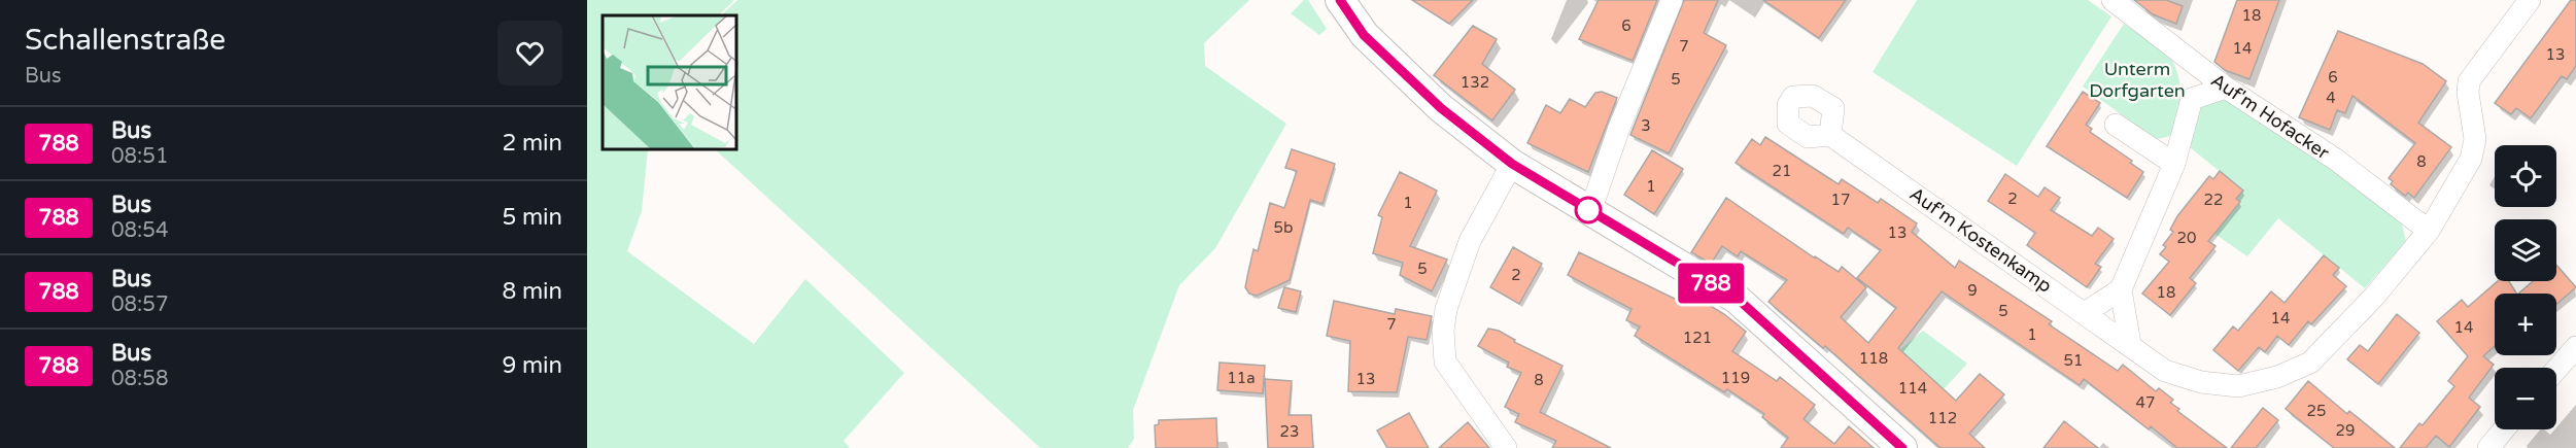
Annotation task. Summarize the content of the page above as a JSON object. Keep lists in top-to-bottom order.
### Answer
{
  "streets": {
    "street": ["Auf'm Hofacker", "Auf'm Kostenkamp"]
  },
  "parks": ["Unterm Dorfgarten"],
  "lines": ["bus line 788"],
  "house_numbers": [
    "18",
    "6",
    "7",
    "14",
    "13",
    "6",
    "5",
    "132",
    "4",
    "3",
    "8",
    "21",
    "1",
    "2",
    "17",
    "22",
    "1",
    "5b",
    "13",
    "20",
    "5",
    "2",
    "9",
    "18",
    "5",
    "14",
    "7",
    "14",
    "1",
    "121",
    "118",
    "51",
    "11a",
    "119",
    "13",
    "8",
    "114",
    "47",
    "25",
    "112",
    "29",
    "23"
  ],
  "page": {
    "heading": ["Schallenstraße", "Bus"],
    "on_map": "788",
    "list": [
      {
        "mark": "788",
        "name": "Bus",
        "note": "08:51",
        "value": "2 min"
      },
      {
        "mark": "788",
        "name": "Bus",
        "note": "08:54",
        "value": "5 min"
      },
      {
        "mark": "788",
        "name": "Bus",
        "note": "08:57",
        "value": "8 min"
      },
      {
        "mark": "788",
        "name": "Bus",
        "note": "08:58",
        "value": "9 min"
      }
    ],
    "map_buttons": ["+", "−"]
  }
}
